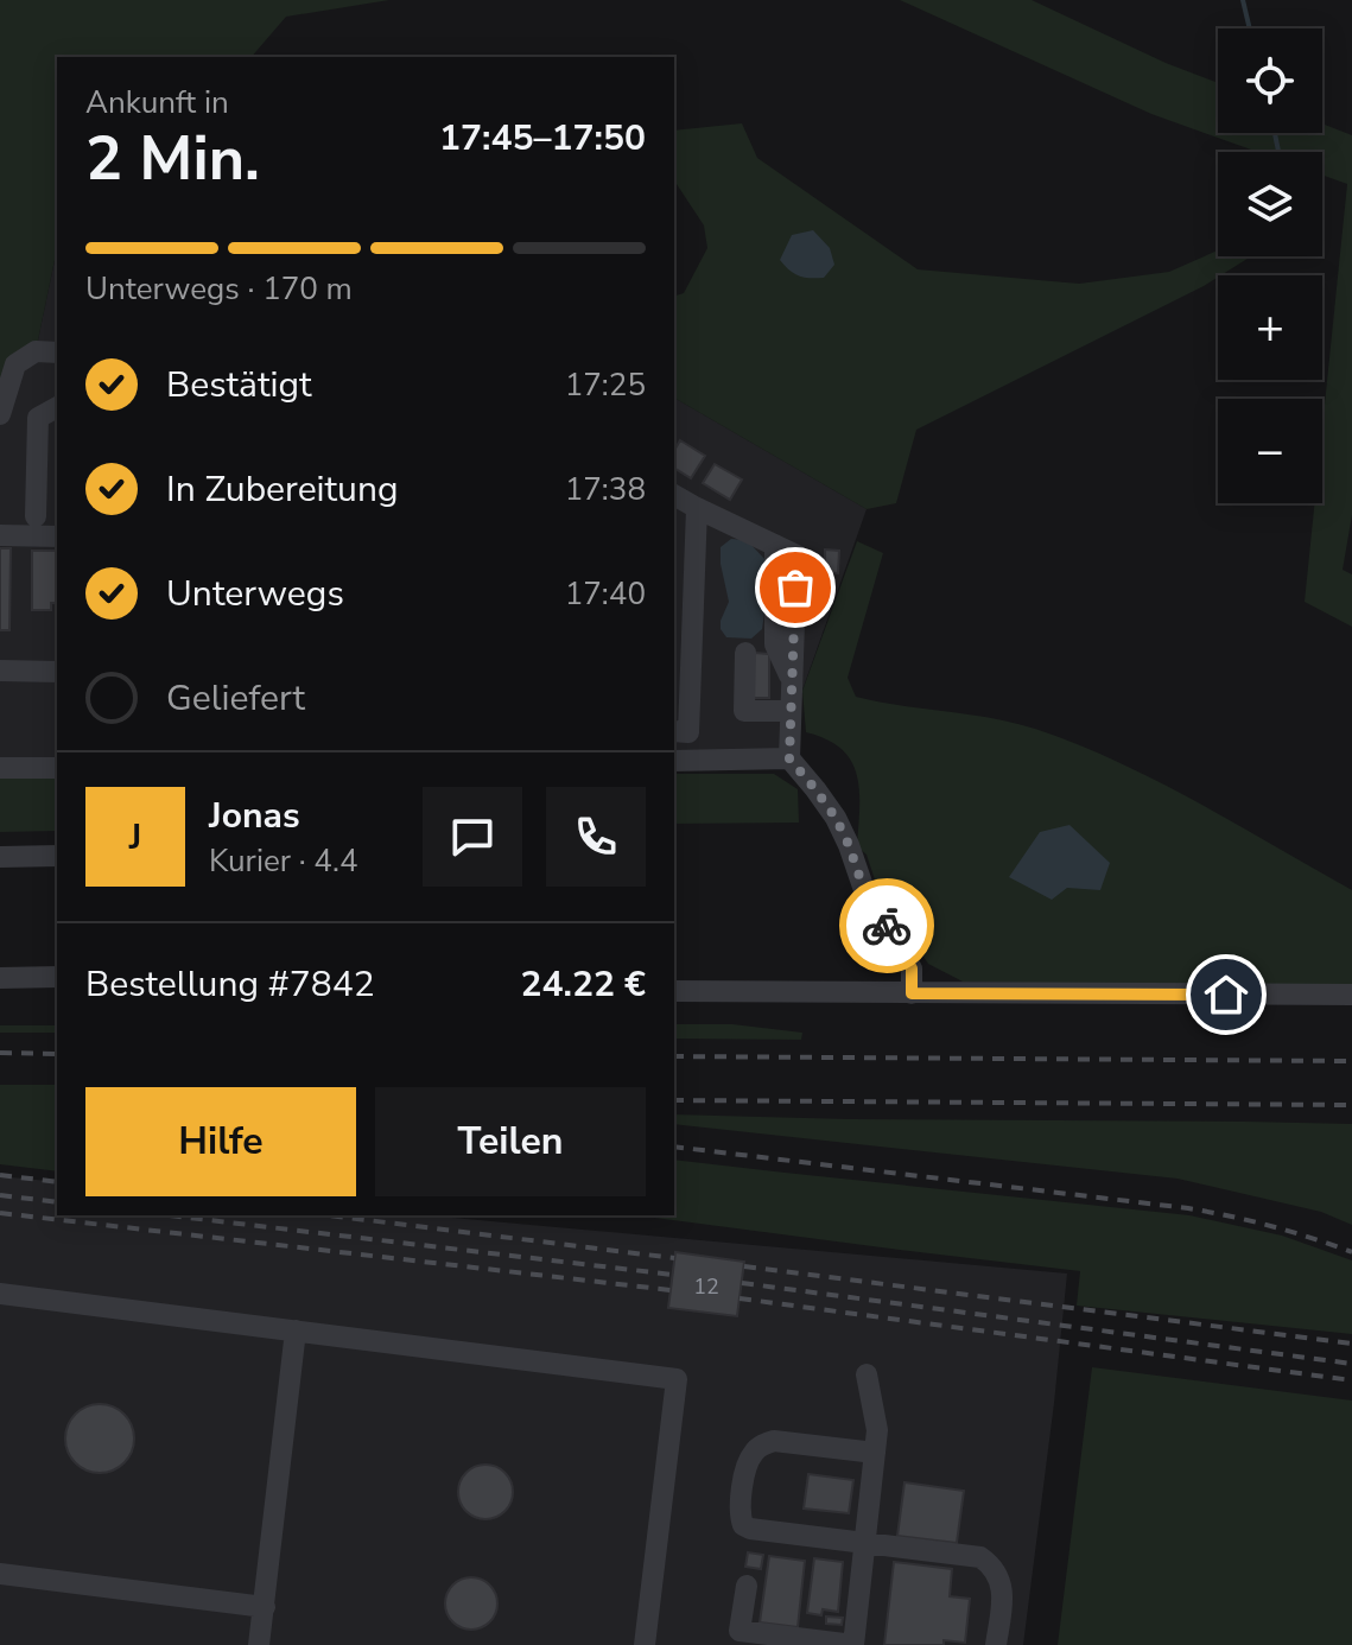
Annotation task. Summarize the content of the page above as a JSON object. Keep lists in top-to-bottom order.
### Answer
{
  "house_numbers": ["12"],
  "page": {
    "map_buttons": ["+", "−"],
    "heading": ["2 Min.", "Ankunft in", "17:45–17:50"],
    "panel": [
      "Jonas",
      "Kurier · 4.4",
      "Bestellung #7842",
      "24.22 €"
    ],
    "bar": "Unterwegs · 170 m",
    "list": [
      ["Bestätigt", "17:25"],
      ["In Zubereitung", "17:38"],
      ["Unterwegs", "17:40"],
      "Geliefert"
    ],
    "round": "J",
    "buttons": ["Hilfe", "Teilen"]
  }
}
